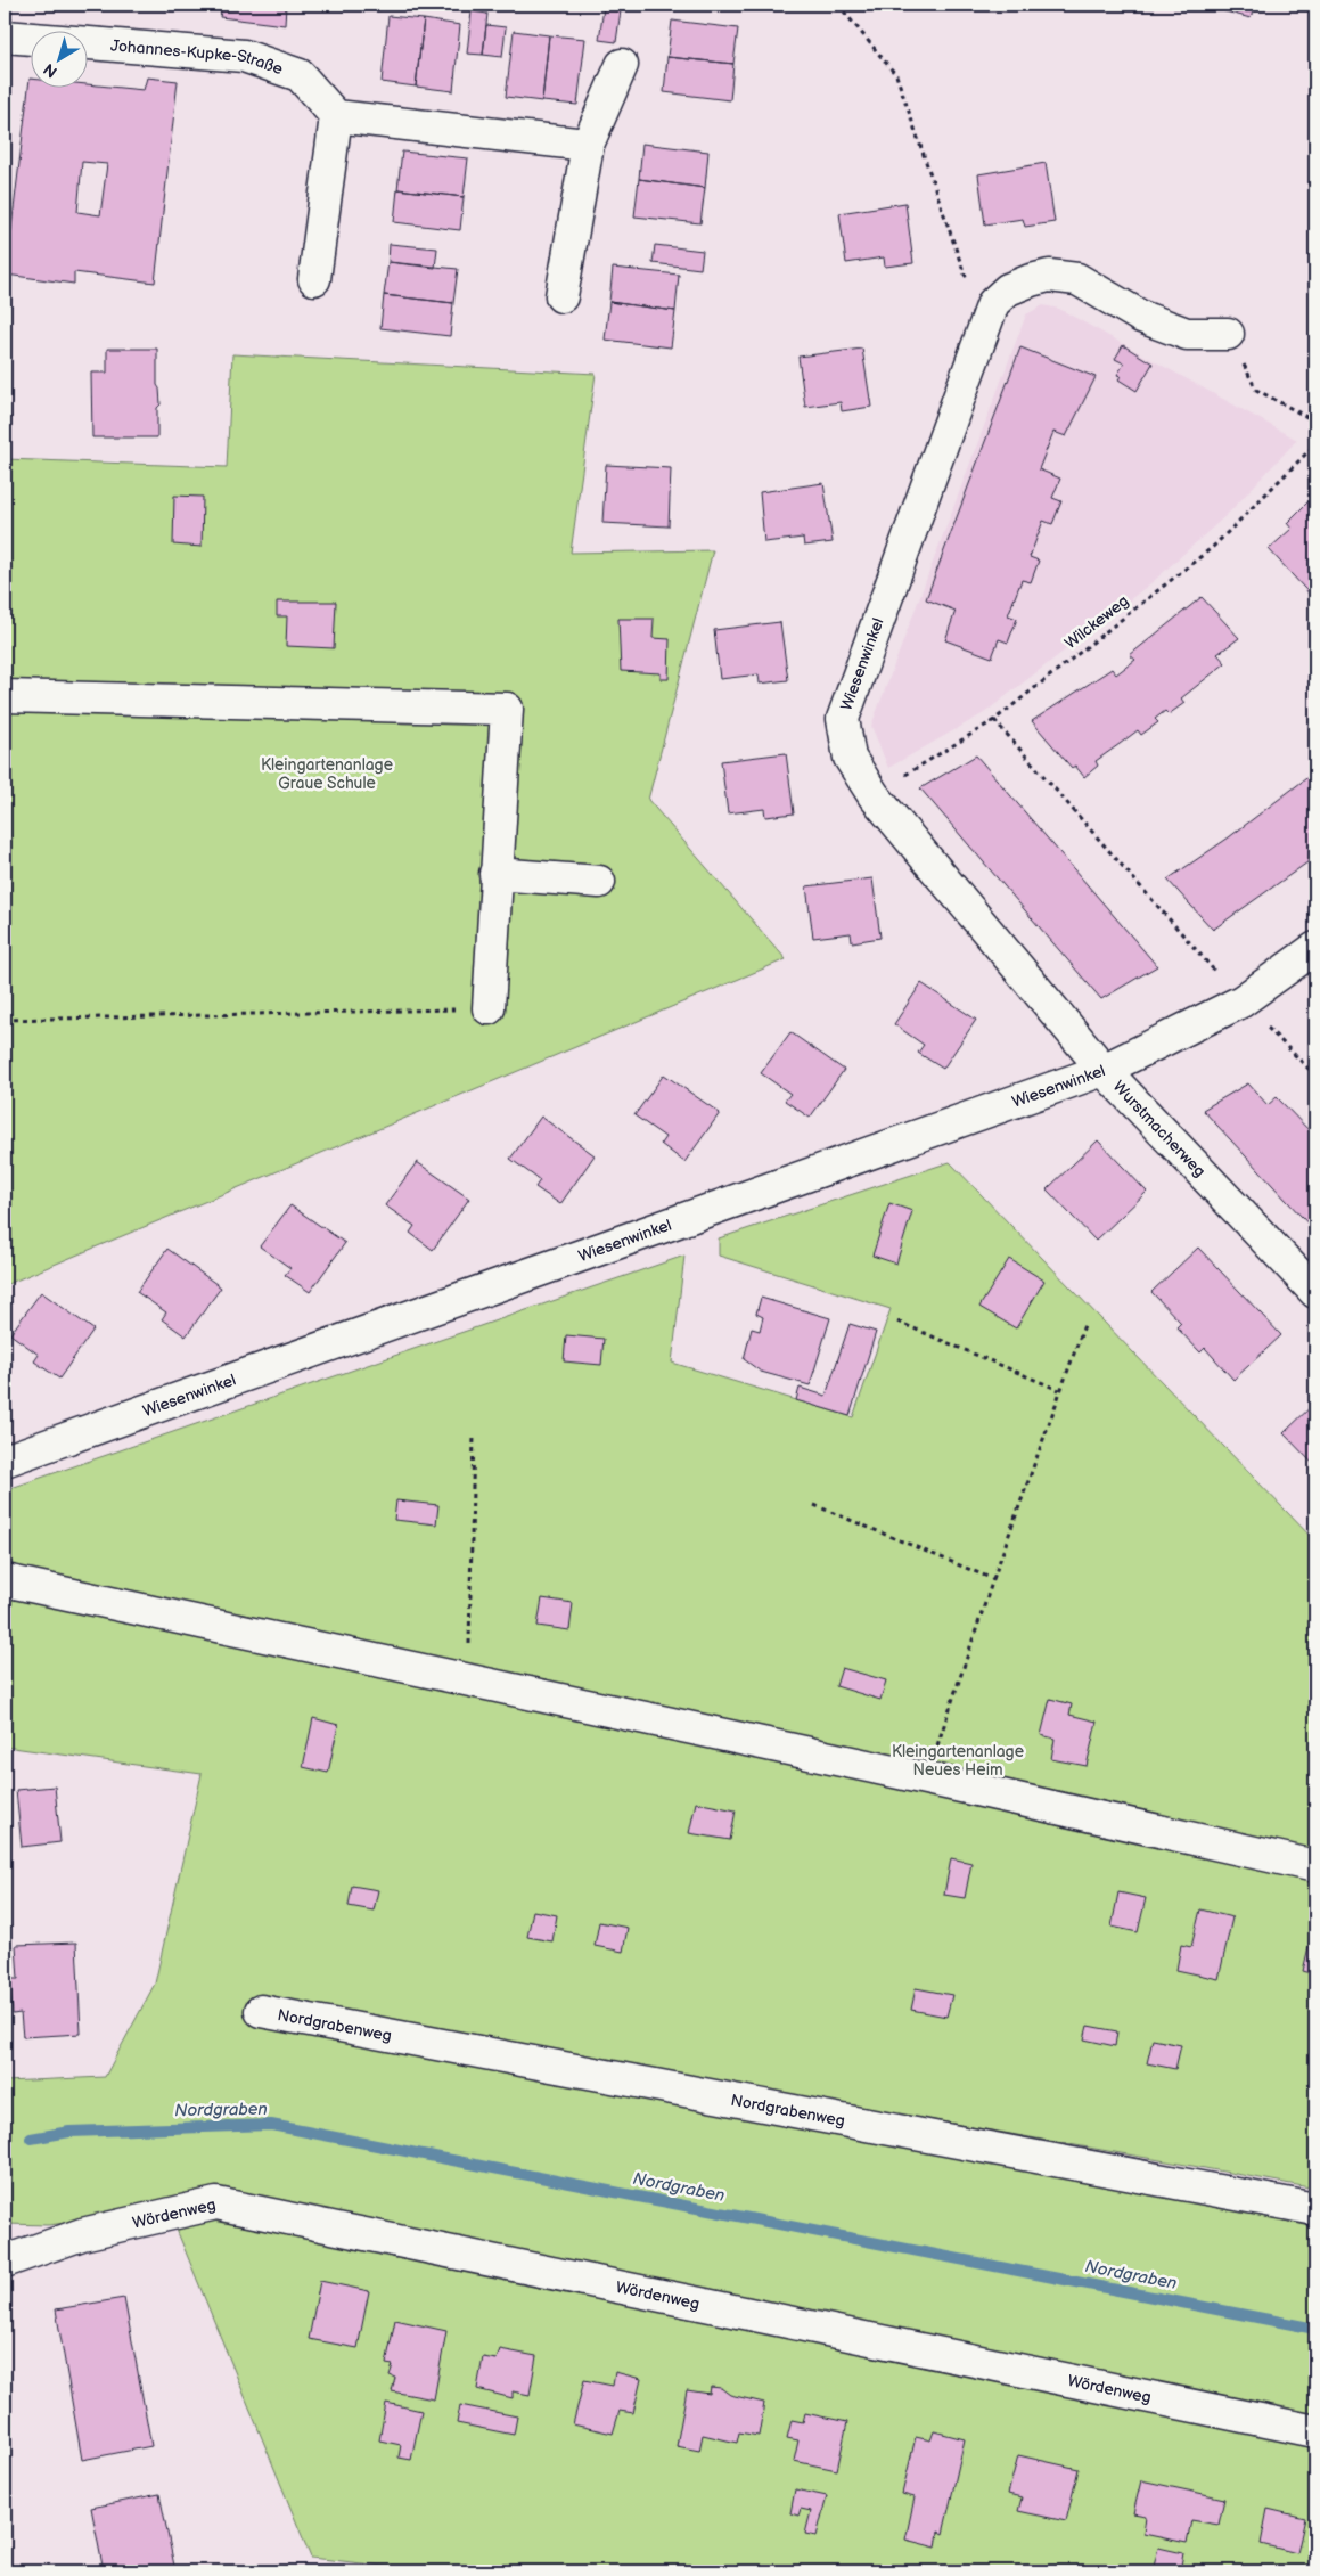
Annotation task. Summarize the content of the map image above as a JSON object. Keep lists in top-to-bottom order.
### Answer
{
  "streets": {
    "street": [
      "Johannes-Kupke-Straße",
      "Wiesenwinkel",
      "Wurstmacherweg",
      "Nordgrabenweg",
      "Wördenweg"
    ],
    "path": ["Wilckeweg"]
  },
  "crossings": [
    ["Wilckeweg", "Wiesenwinkel"],
    ["Wiesenwinkel", "Wurstmacherweg"]
  ],
  "water": ["Nordgraben"],
  "parks": ["Kleingartenanlage Graue Schule", "Kleingartenanlage Neues Heim"],
  "north": "bottom left"
}
